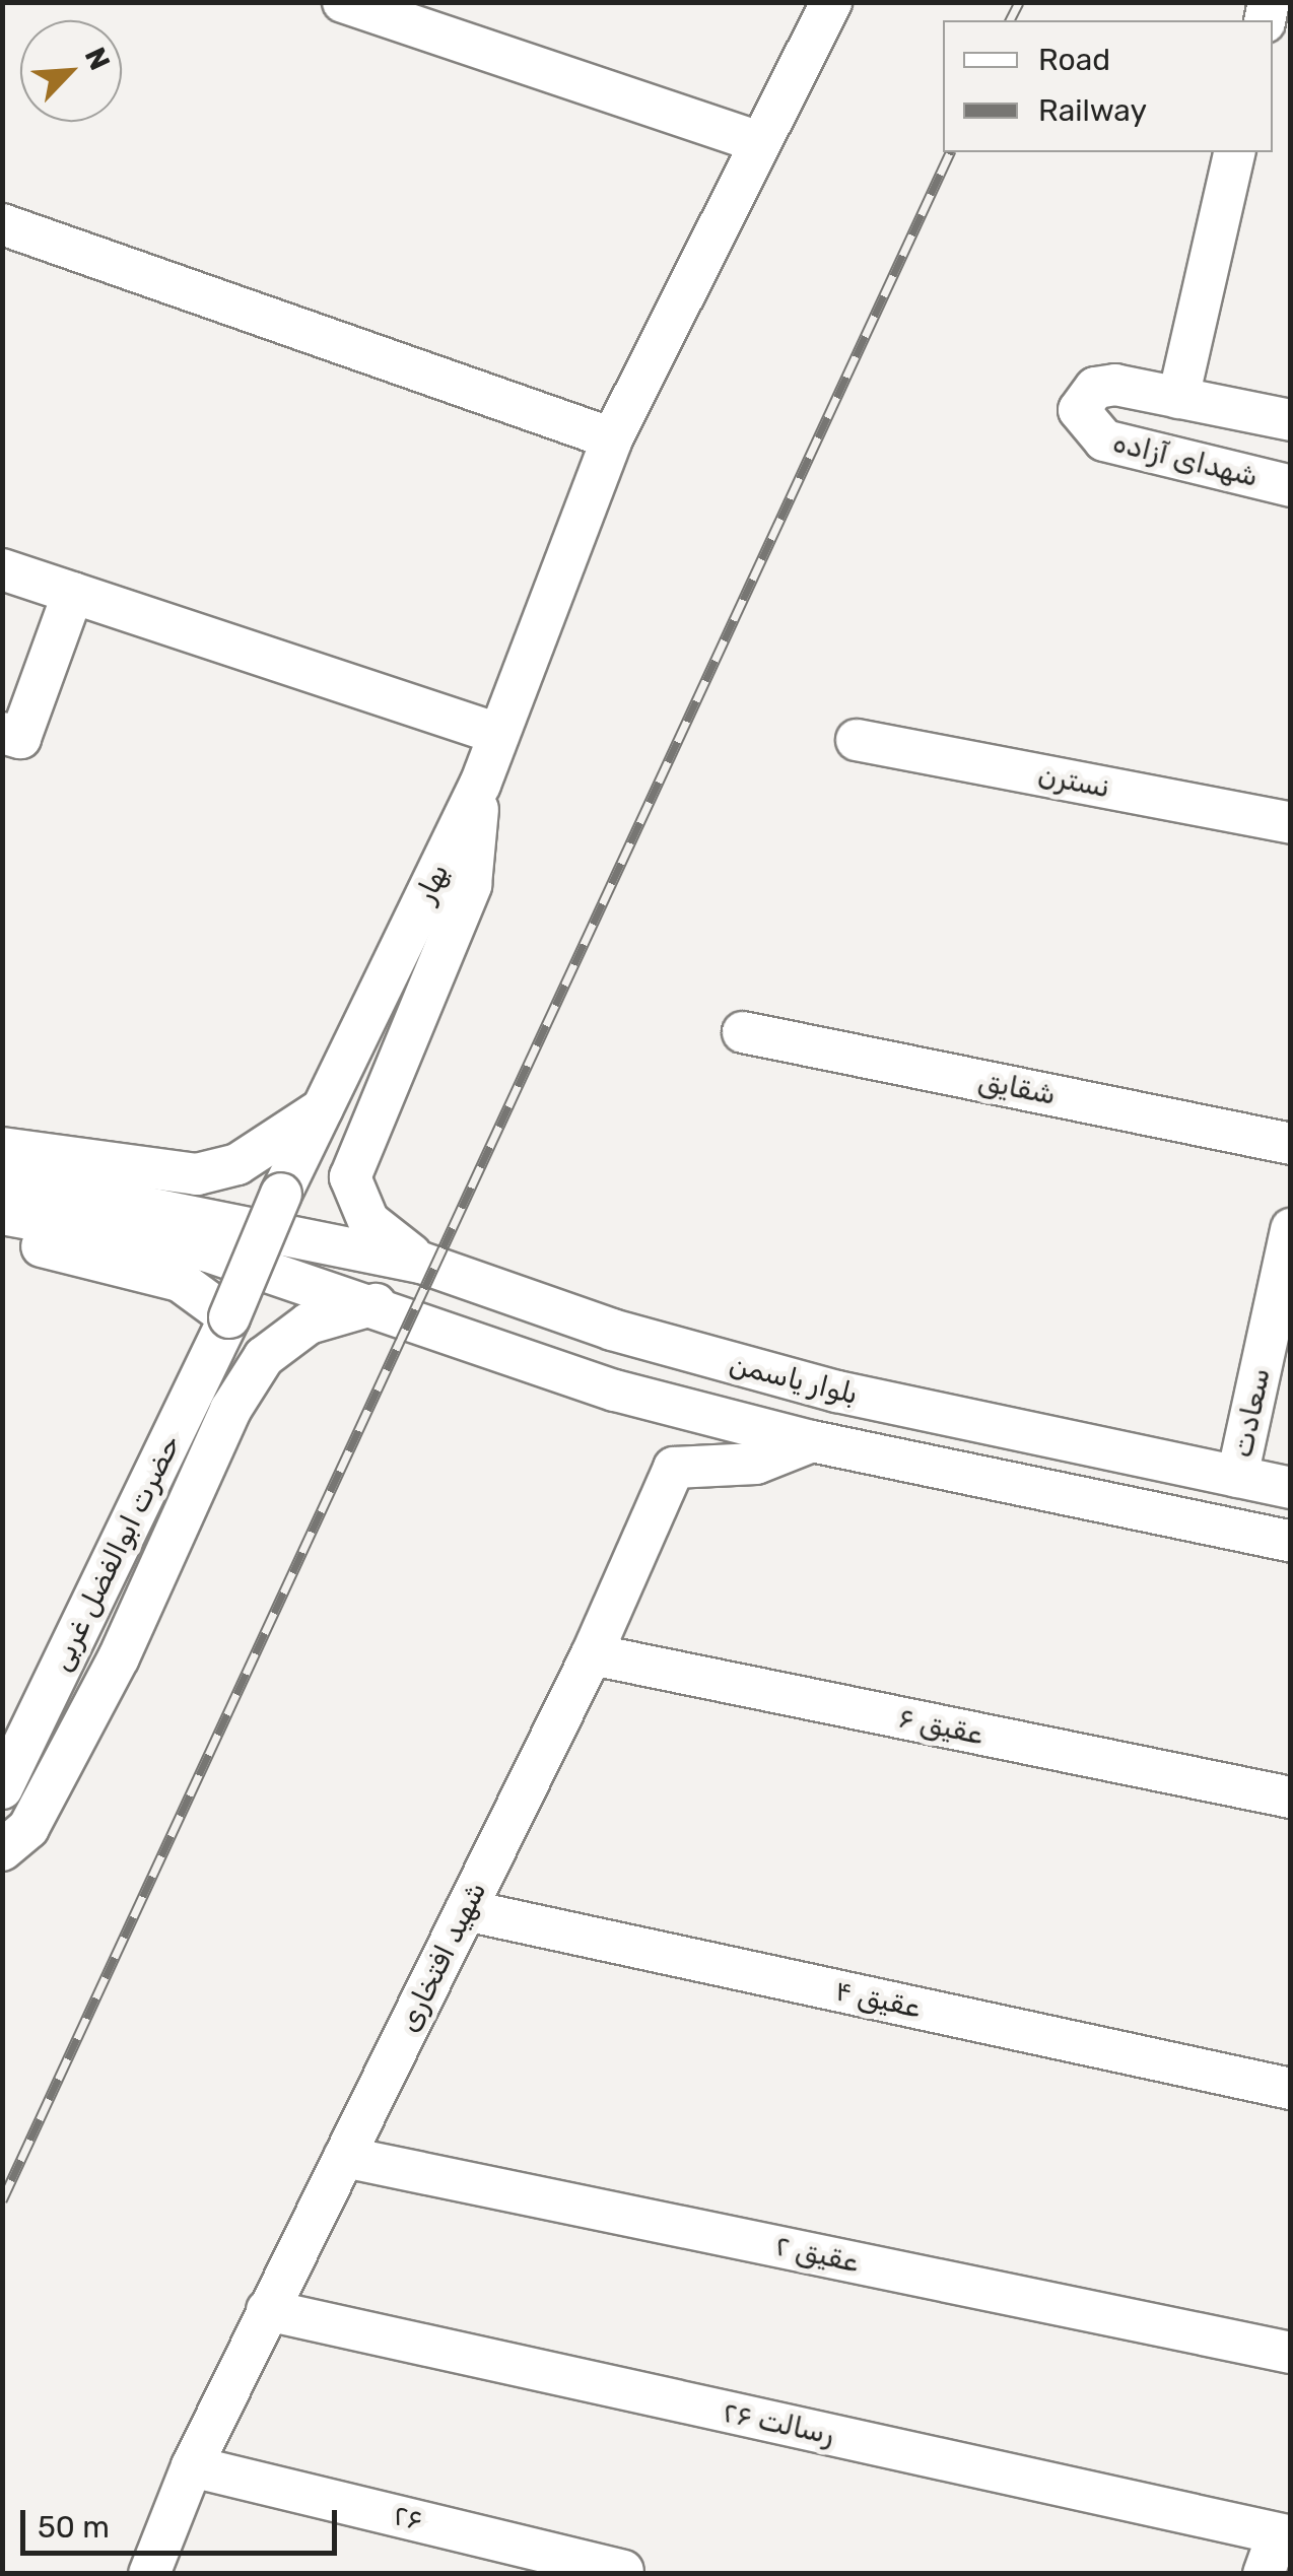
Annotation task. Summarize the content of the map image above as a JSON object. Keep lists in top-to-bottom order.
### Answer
{
  "streets": {
    "street": [
      "شهدای آزاده",
      "نسترن",
      "بهار",
      "شقایق",
      "بلوار یاسمن",
      "سعادت",
      "حضرت ابوالفضل غربی",
      "عقیق ۶",
      "شهید افتخاری",
      "عقیق ۴",
      "عقیق ۲",
      "رسالت ۲۶",
      "۲۶"
    ]
  },
  "crossings": [
    ["بهار", "حضرت ابوالفضل غربی"],
    ["بلوار یاسمن", "سعادت"],
    ["بلوار یاسمن", "شهید افتخاری"],
    ["عقیق ۶", "شهید افتخاری"],
    ["شهید افتخاری", "عقیق ۴"],
    ["شهید افتخاری", "عقیق ۲"],
    ["شهید افتخاری", "رسالت ۲۶"],
    ["شهید افتخاری", "۲۶"]
  ],
  "legend": ["Road", "Railway"],
  "scale_bar": "50 m",
  "north": "top right"
}
